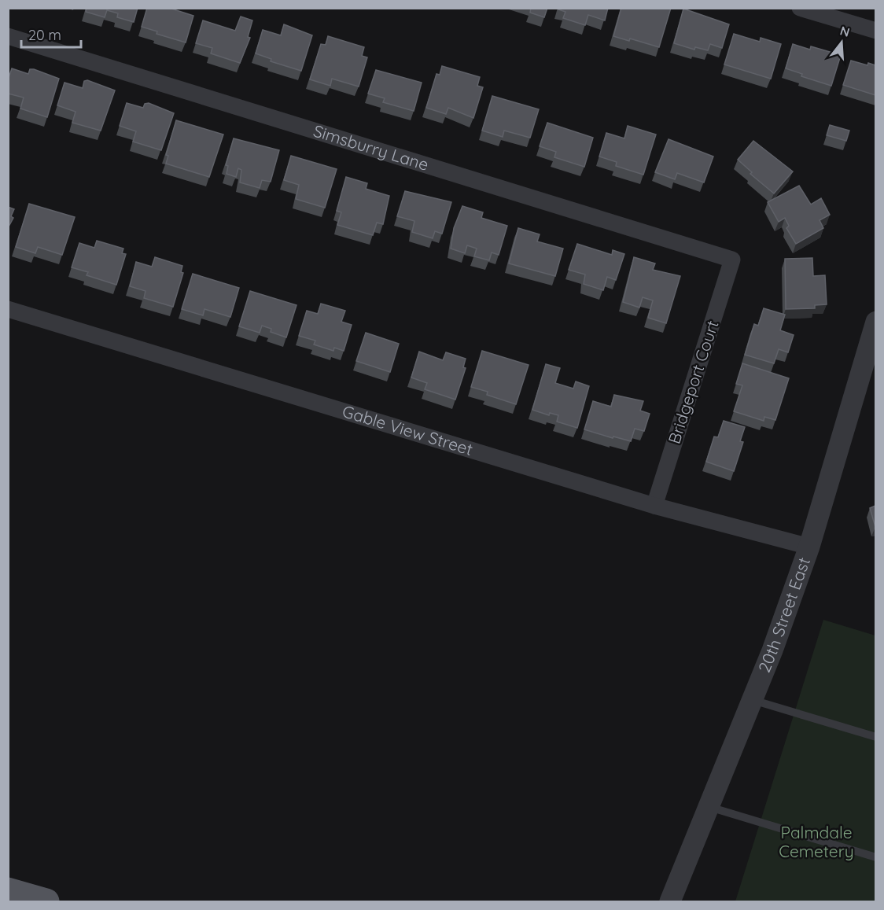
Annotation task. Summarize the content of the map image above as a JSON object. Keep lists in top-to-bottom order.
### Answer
{
  "streets": {
    "street": [
      "Simsburry Lane",
      "Bridgeport Court",
      "Gable View Street",
      "20th Street East"
    ]
  },
  "crossings": [
    ["Simsburry Lane", "Bridgeport Court"],
    ["Bridgeport Court", "Gable View Street"],
    ["Gable View Street", "20th Street East"]
  ],
  "parks": ["Palmdale Cemetery"],
  "scale_bar": "20 m",
  "north": "top"
}
